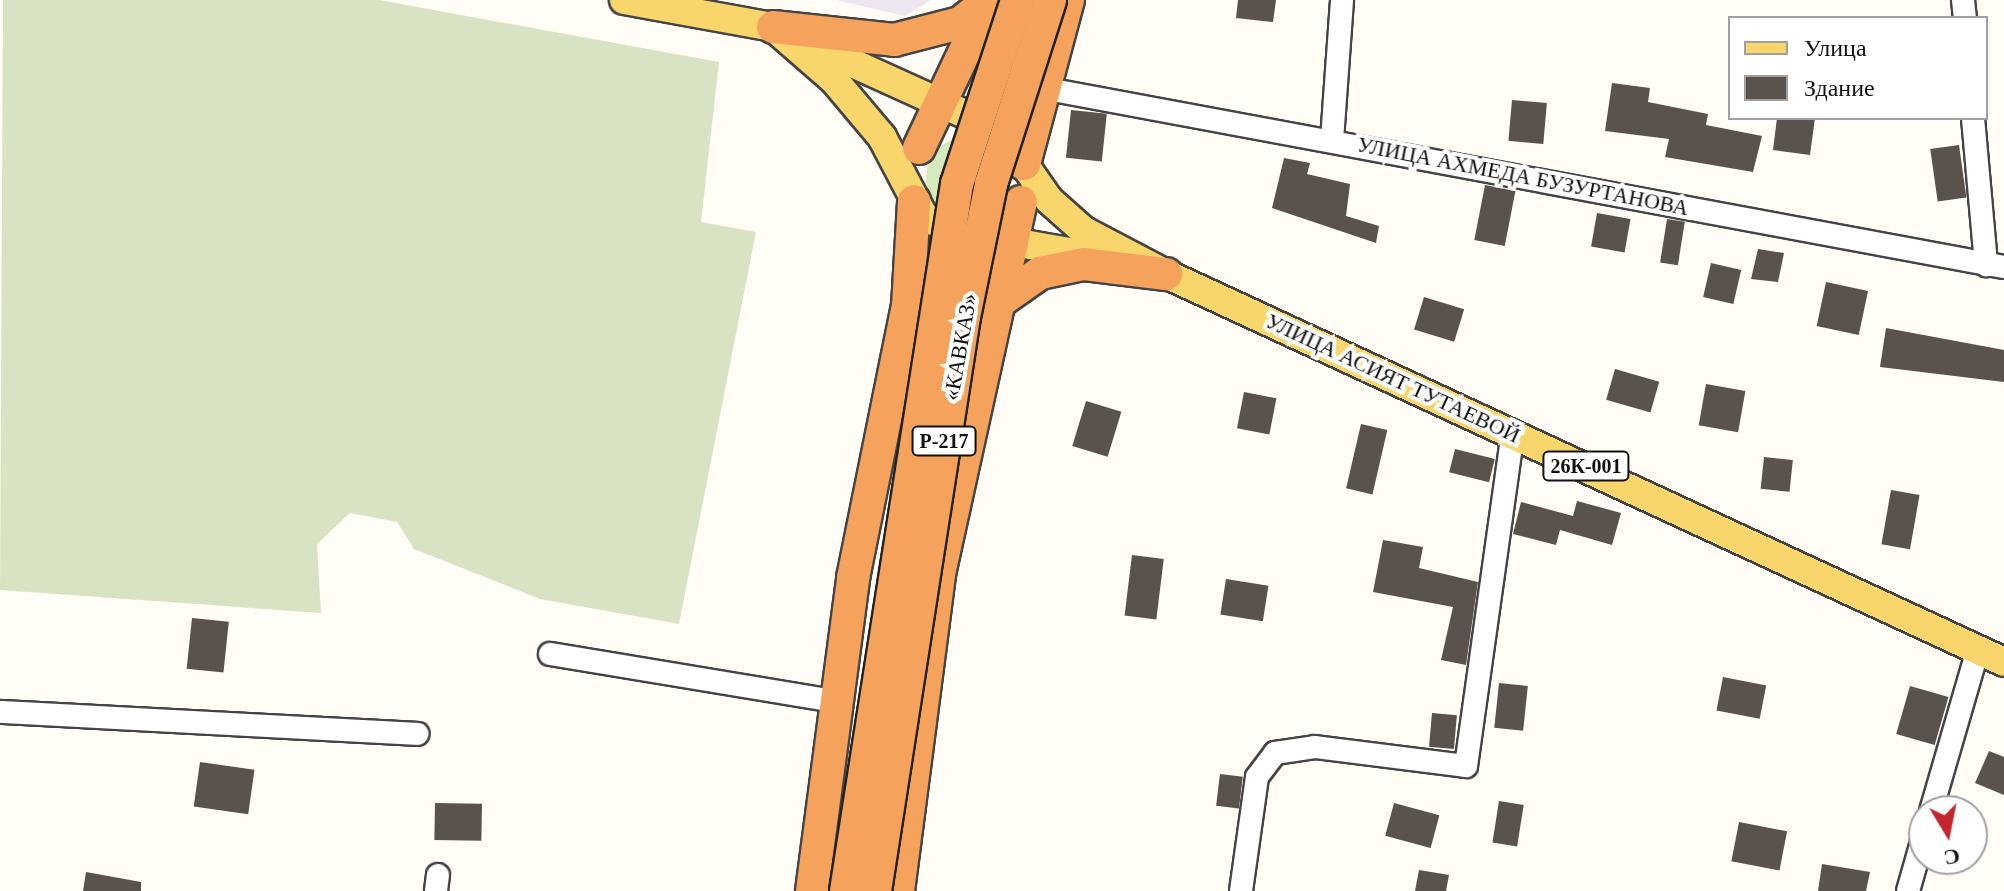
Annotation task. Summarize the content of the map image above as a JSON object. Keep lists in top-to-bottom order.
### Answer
{
  "streets": {
    "highway": ["«КАВКАЗ»", "Р-217"],
    "main road": ["УЛИЦА АСИЯТ ТУТАЕВОЙ", "26К-001"],
    "street": ["УЛИЦА АХМЕДА БУЗУРТАНОВА"]
  },
  "legend": ["Улица", "Здание"],
  "north": "bottom"
}
